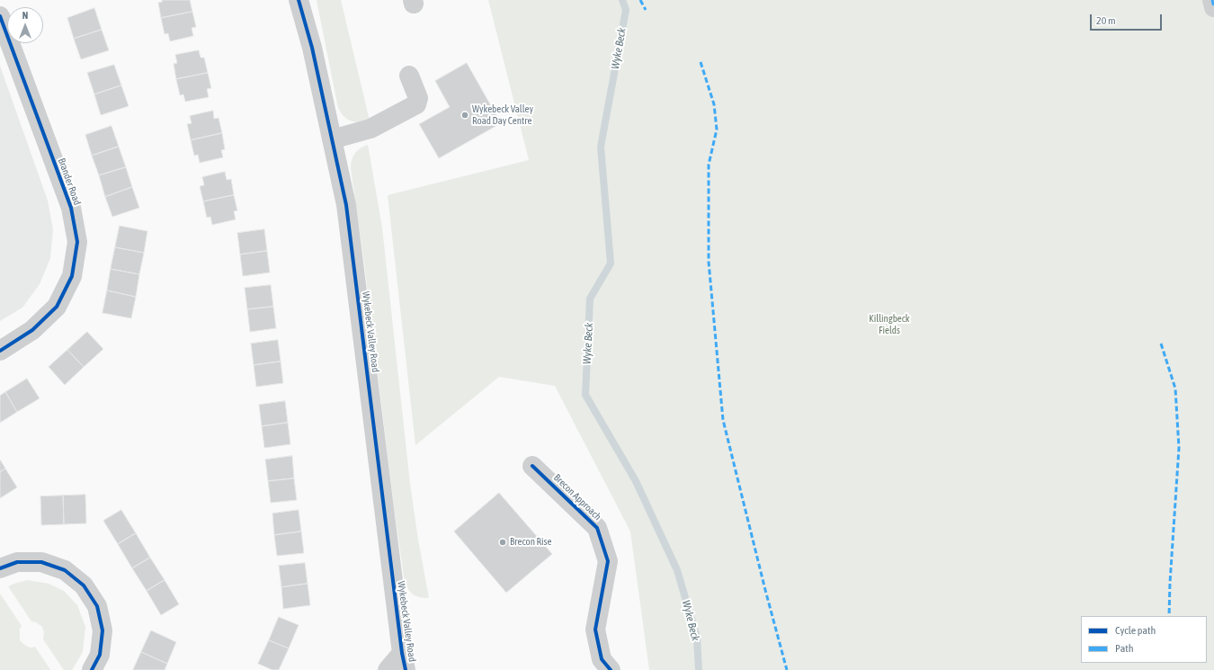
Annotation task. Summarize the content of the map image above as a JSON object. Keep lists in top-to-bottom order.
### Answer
{
  "streets": {
    "street": ["Brander Road", "Wykebeck Valley Road", "Brecon Approach"]
  },
  "water": ["Wyke Beck"],
  "parks": ["Killingbeck Fields"],
  "places": ["Wykebeck Valley Road Day Centre", "Brecon Rise"],
  "legend": ["Cycle path", "Path"],
  "scale_bar": "20 m",
  "north": "top"
}
